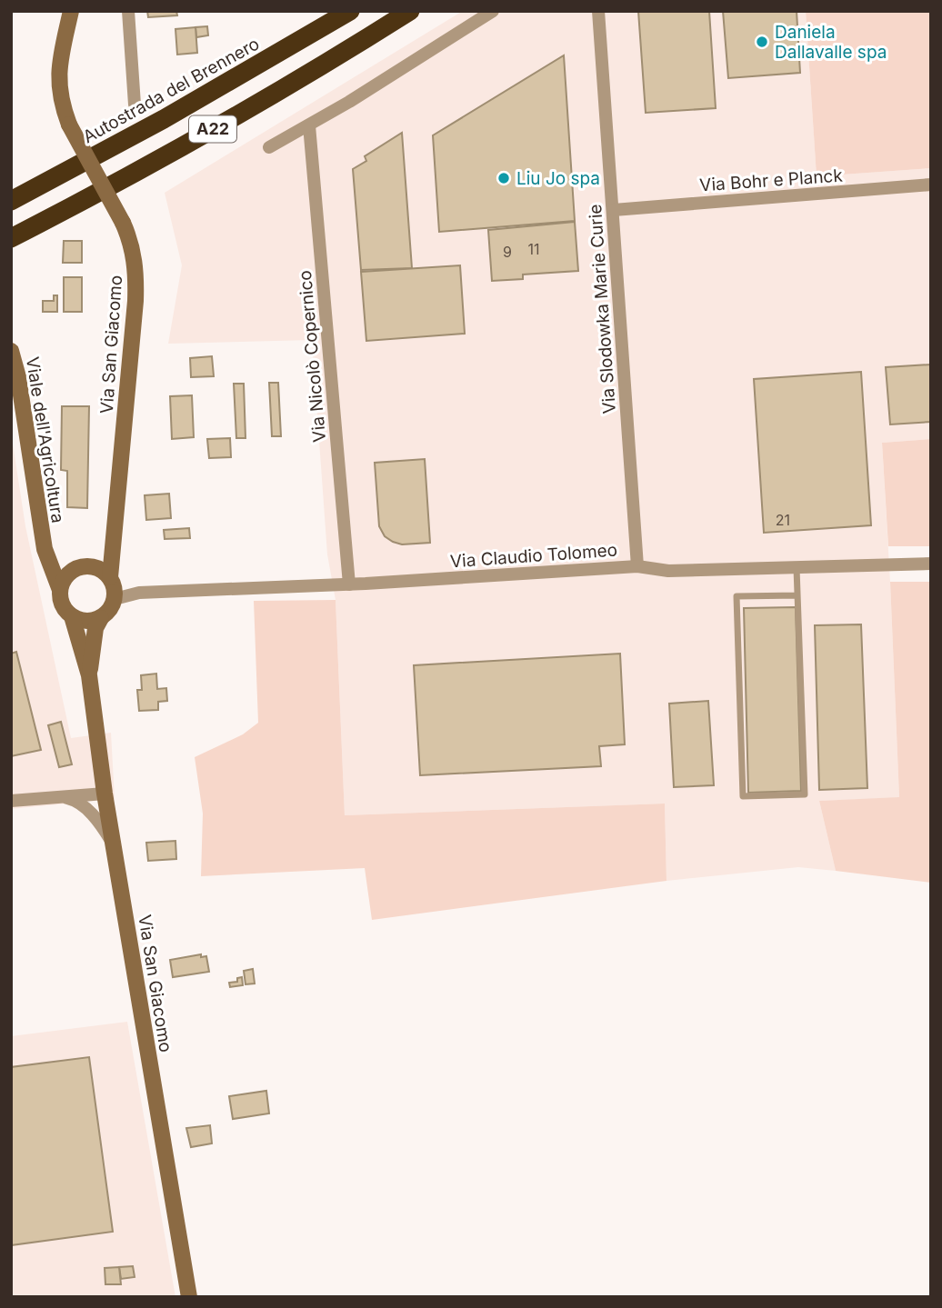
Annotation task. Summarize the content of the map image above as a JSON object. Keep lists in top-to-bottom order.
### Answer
{
  "streets": {
    "highway": ["Autostrada del Brennero", "A22"],
    "street": [
      "Via Bohr e Planck",
      "Via Slodowka Marie Curie",
      "Via San Giacomo",
      "Via Nicolò Copernico",
      "Viale dell'Agricoltura",
      "Via Claudio Tolomeo"
    ]
  },
  "crossings": [
    ["Via Bohr e Planck", "Via Slodowka Marie Curie"],
    ["Via Slodowka Marie Curie", "Via Claudio Tolomeo"],
    ["Via San Giacomo", "Viale dell'Agricoltura"],
    ["Via San Giacomo", "Via Claudio Tolomeo"],
    ["Via Nicolò Copernico", "Via Claudio Tolomeo"],
    ["Viale dell'Agricoltura", "Via Claudio Tolomeo"]
  ],
  "places": ["Daniela Dallavalle spa", "Liu Jo spa"],
  "house_numbers": ["11", "9", "21"]
}
